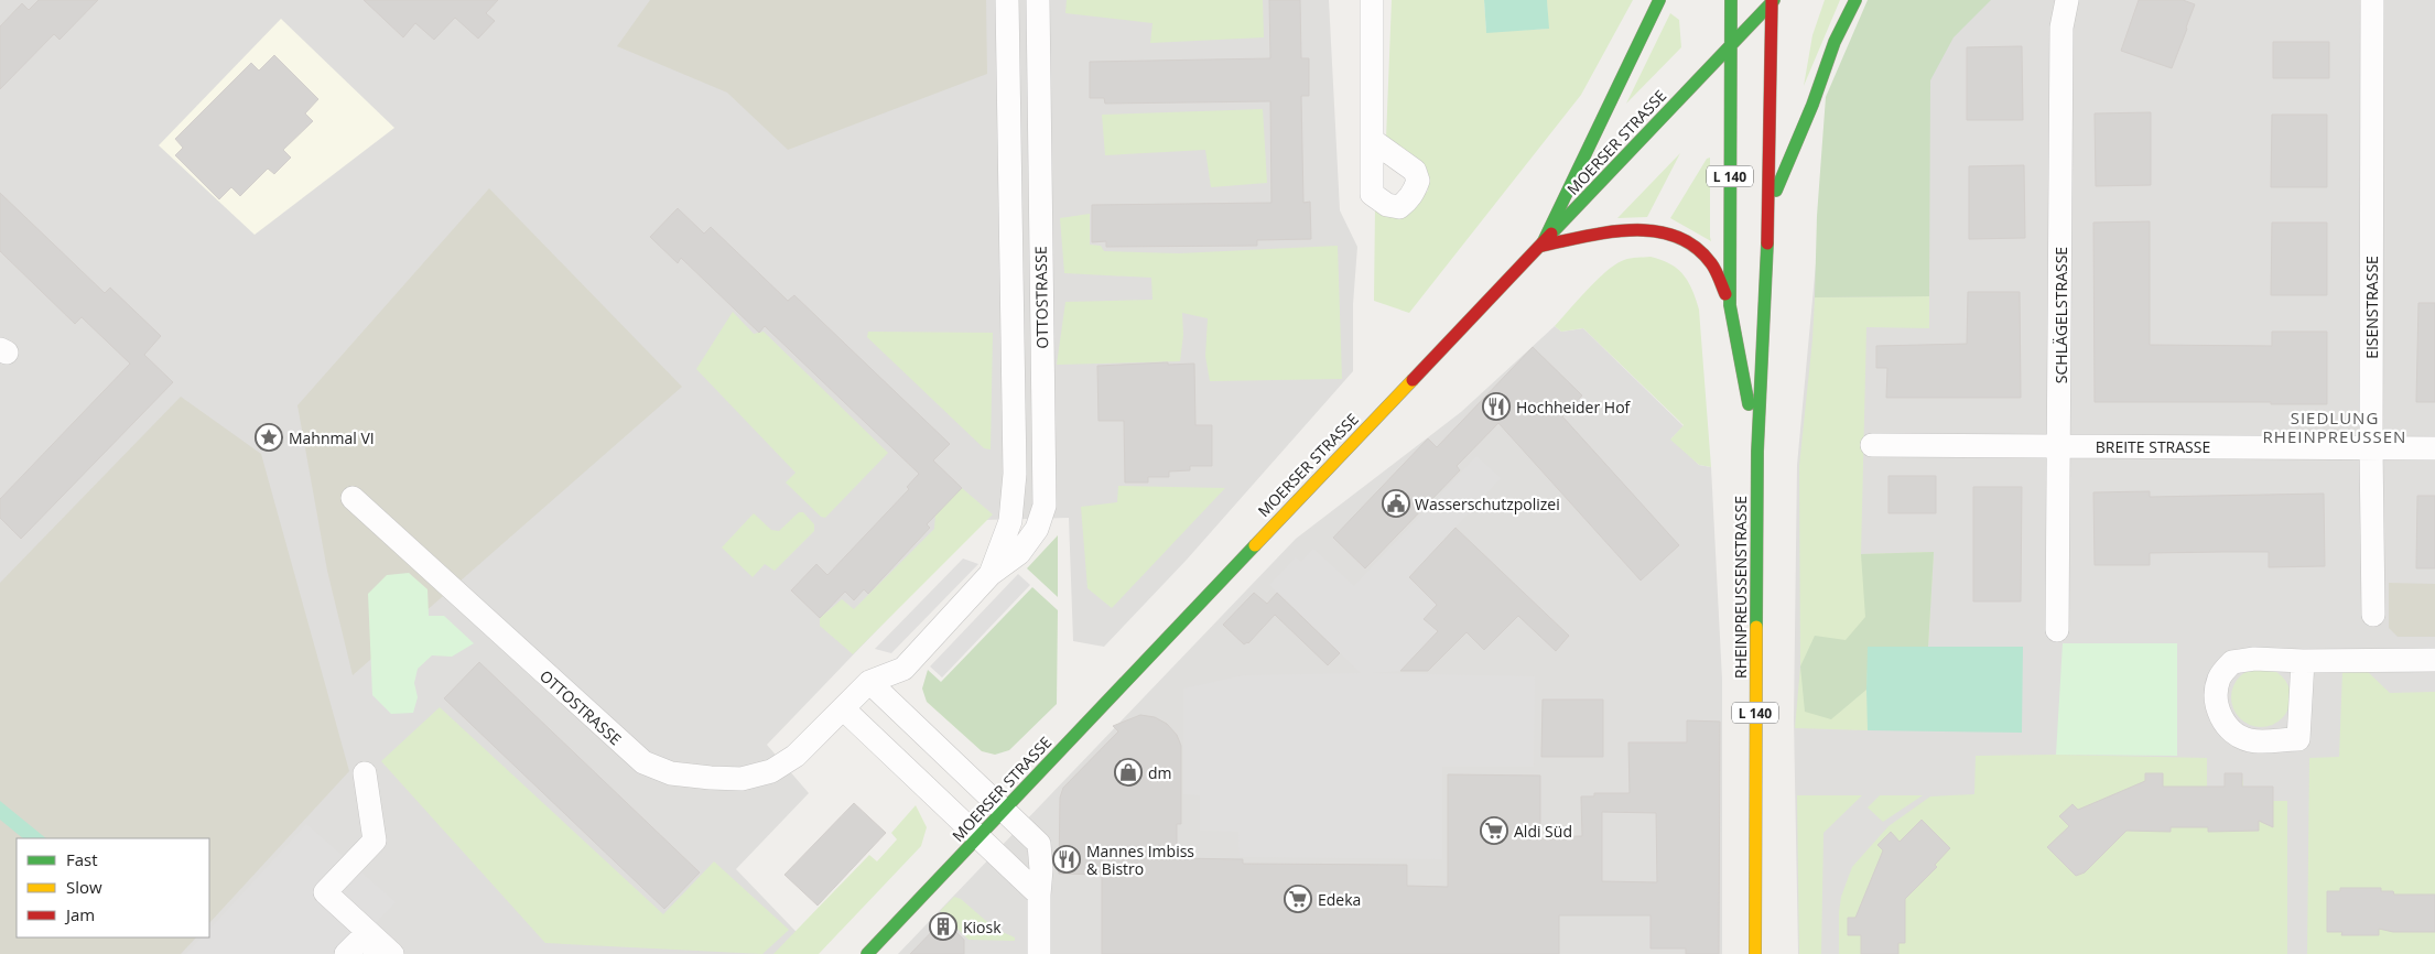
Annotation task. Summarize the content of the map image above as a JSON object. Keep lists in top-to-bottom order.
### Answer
{
  "streets": {
    "main road": ["MOERSER STRASSE", "L 140", "RHEINPREUSSENSTRASSE"],
    "street": [
      "OTTOSTRASSE",
      "EISENSTRASSE",
      "SCHLÄGELSTRASSE",
      "BREITE STRASSE"
    ]
  },
  "crossings": [
    ["MOERSER STRASSE", "L 140"],
    ["MOERSER STRASSE", "RHEINPREUSSENSTRASSE"],
    ["L 140", "RHEINPREUSSENSTRASSE"],
    ["EISENSTRASSE", "BREITE STRASSE"],
    ["SCHLÄGELSTRASSE", "BREITE STRASSE"]
  ],
  "districts": ["SIEDLUNG RHEINPREUSSEN"],
  "places": {
    "restaurant": ["Hochheider Hof", "Mannes Imbiss & Bistro"],
    "place": ["Mahnmal VI"],
    "public building": ["Wasserschutzpolizei"],
    "shop": ["dm"],
    "supermarket": ["Aldi Süd", "Edeka"],
    "building": ["Kiosk"]
  },
  "legend": ["Fast", "Slow", "Jam"]
}
